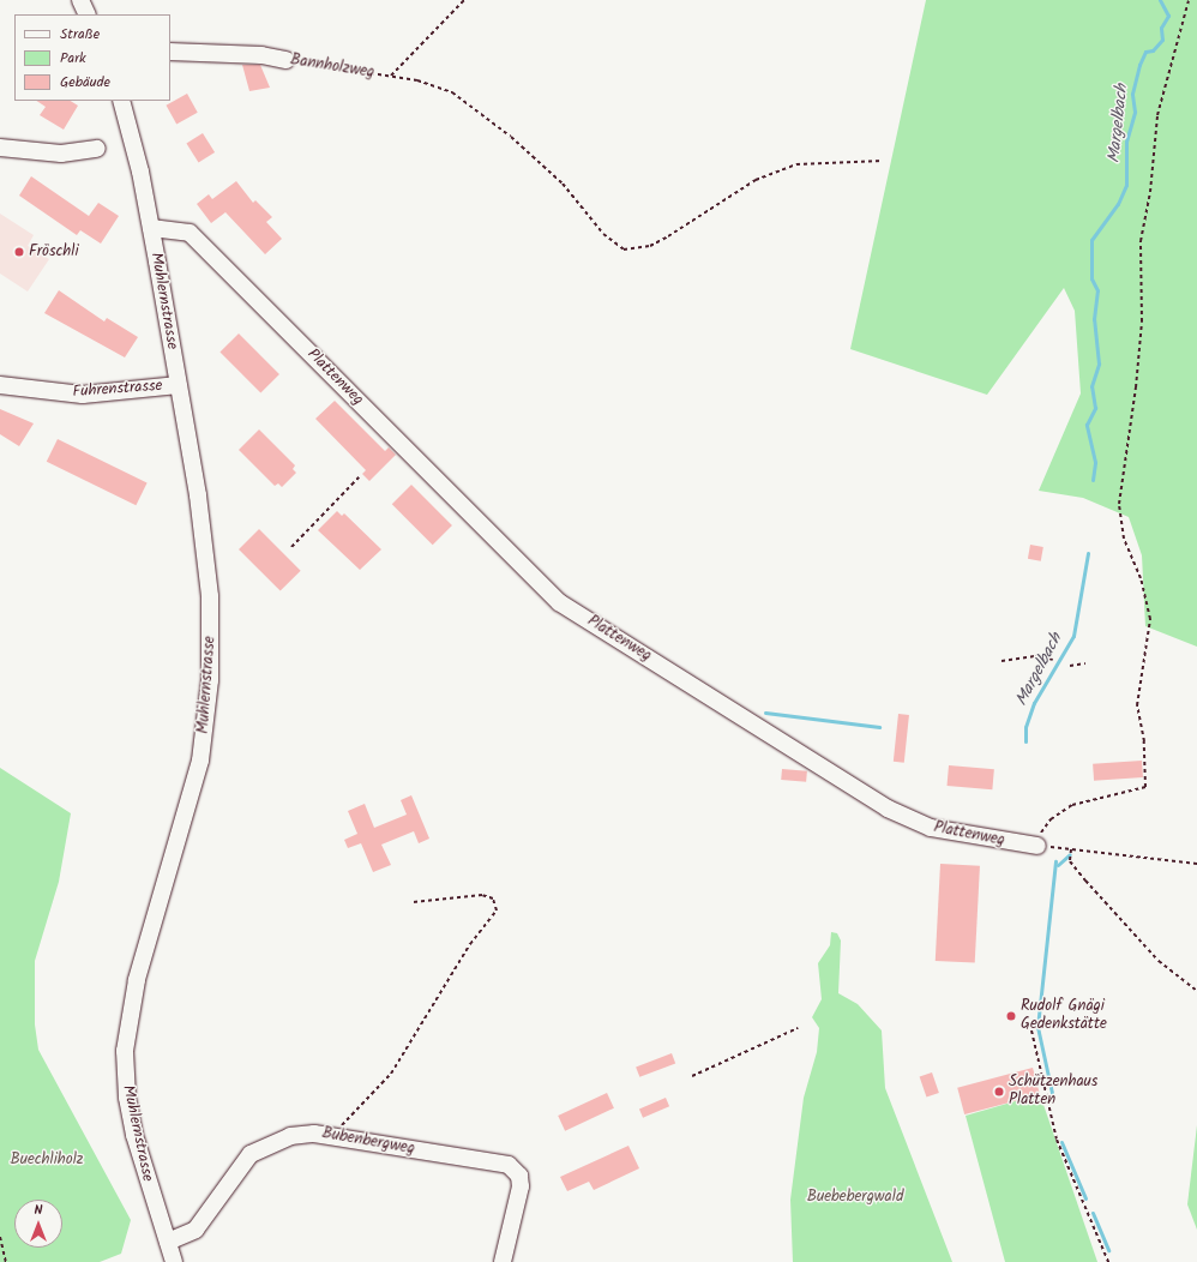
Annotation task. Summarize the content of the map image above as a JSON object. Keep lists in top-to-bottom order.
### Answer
{
  "streets": {
    "street": [
      "Bannholzweg",
      "Muhlernstrasse",
      "Plattenweg",
      "Fuhrenstrasse",
      "Bubenbergweg"
    ]
  },
  "crossings": [
    ["Muhlernstrasse", "Plattenweg"],
    ["Muhlernstrasse", "Fuhrenstrasse"],
    ["Muhlernstrasse", "Bubenbergweg"]
  ],
  "water": ["Margelbach"],
  "parks": ["Buechliholz", "Buebebergwald"],
  "places": ["Fröschli", "Rudolf Gnägi Gedenkstätte", "Schützenhaus Platten"],
  "legend": ["Straße", "Park", "Gebäude"],
  "north": "top"
}
